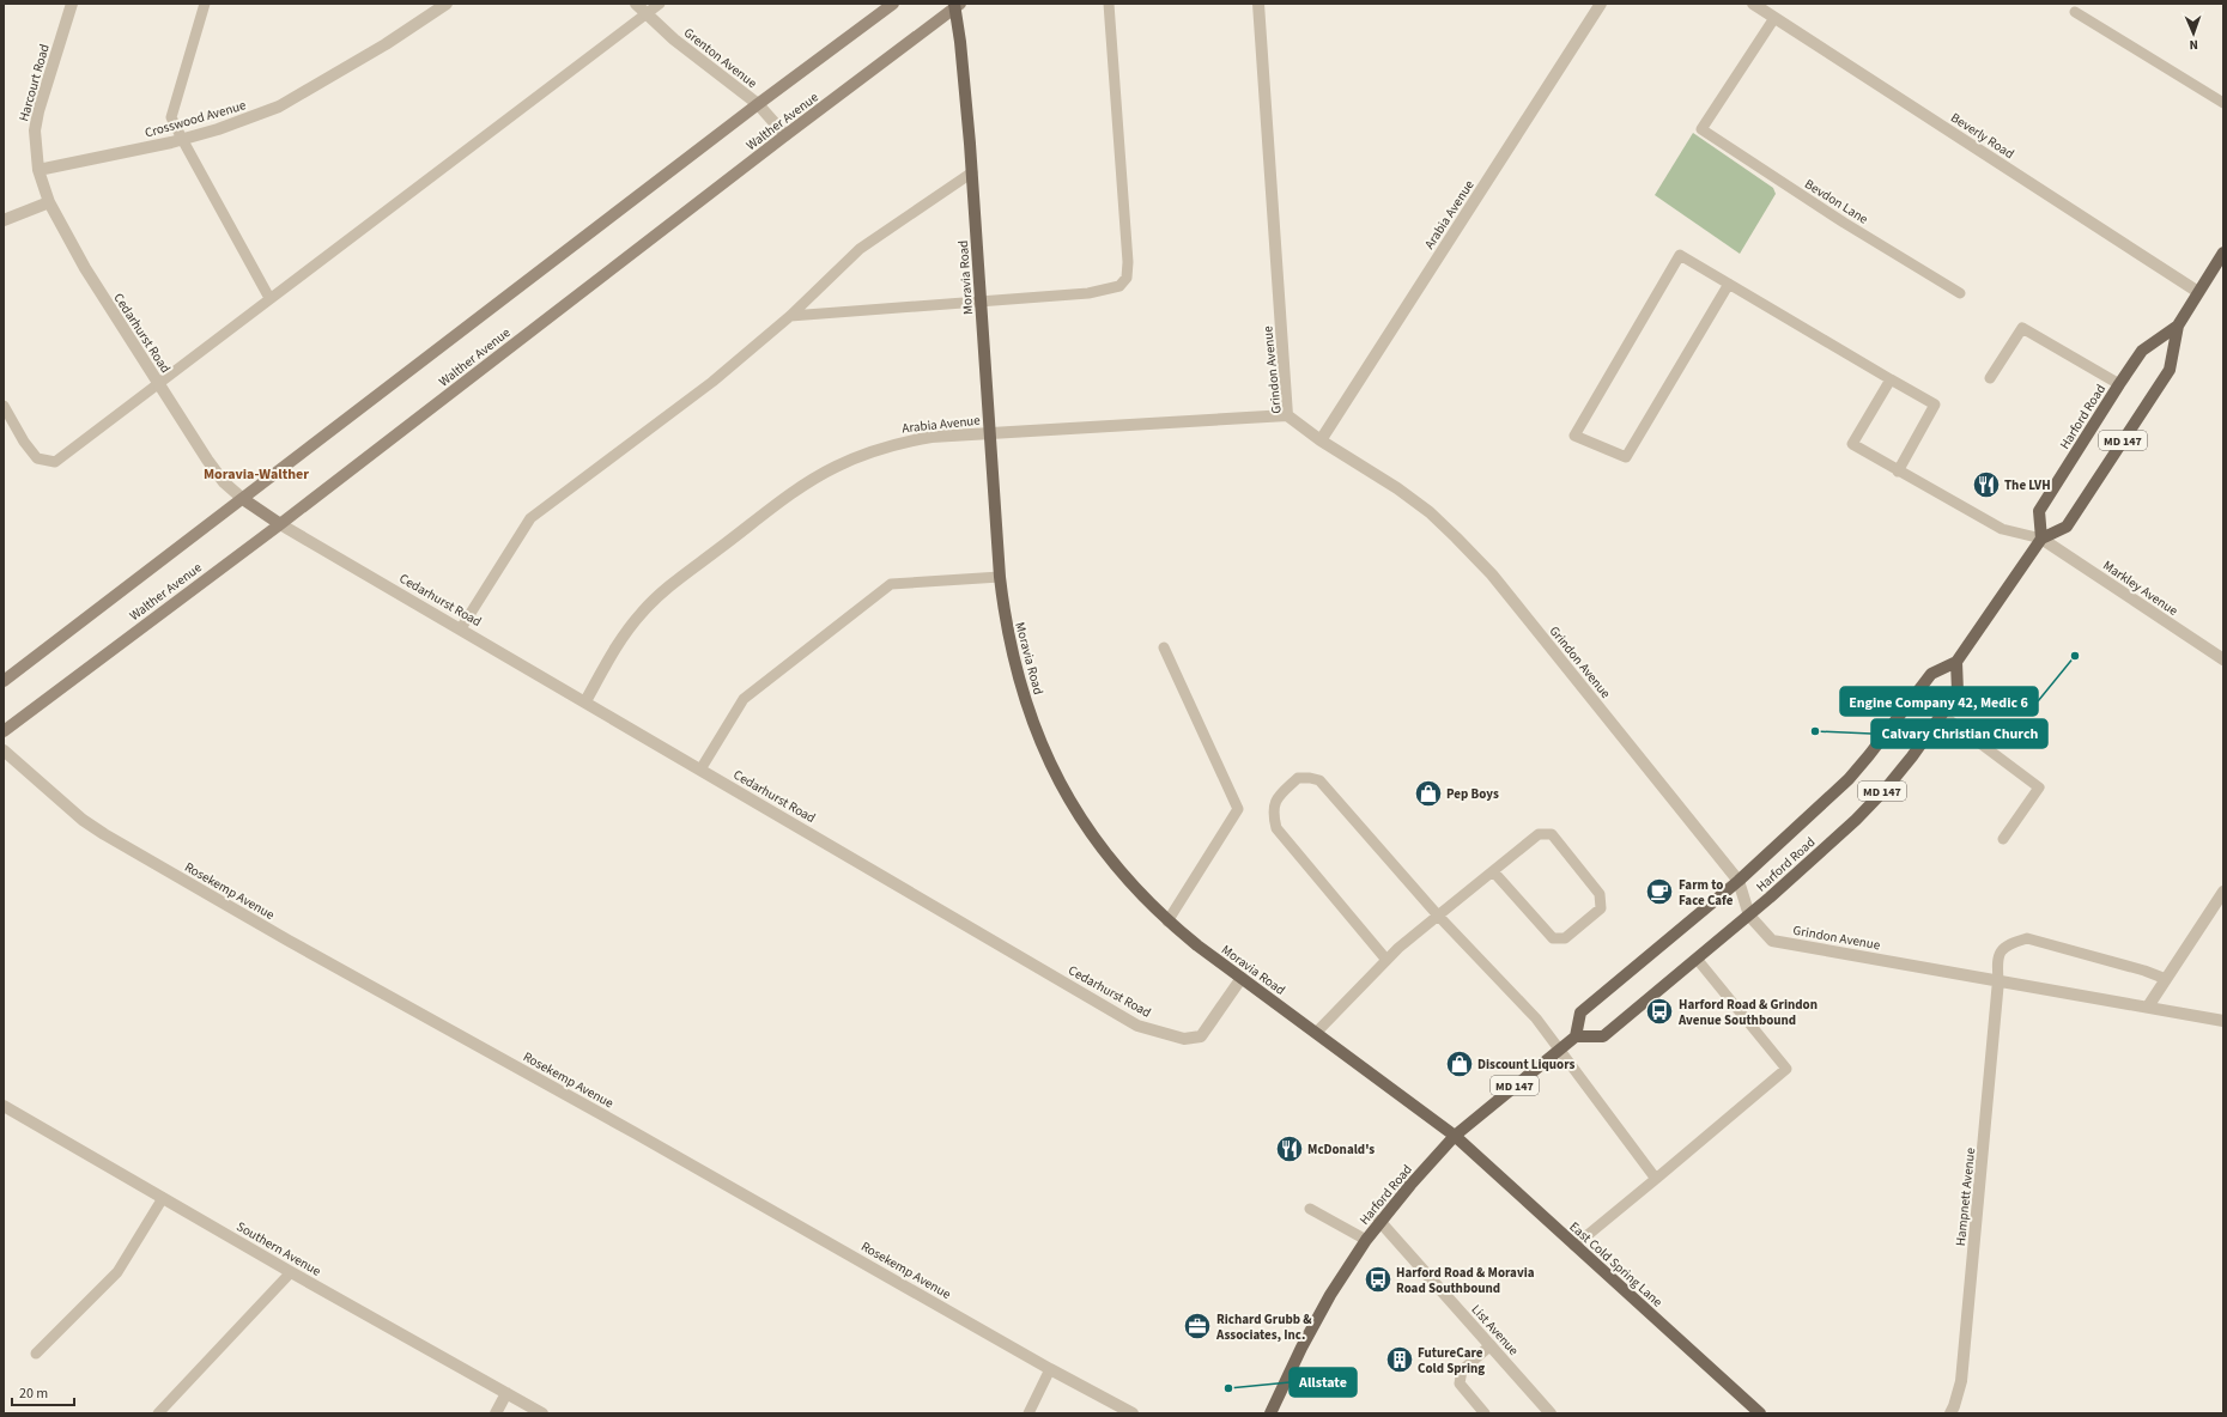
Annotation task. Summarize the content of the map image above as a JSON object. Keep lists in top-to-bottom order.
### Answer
{
  "streets": {
    "main road": [
      "Walther Avenue",
      "Moravia Road",
      "Harford Road",
      "MD 147",
      "East Cold Spring Lane"
    ],
    "street": [
      "Grenton Avenue",
      "Harcourt Road",
      "Crosswood Avenue",
      "Beverly Road",
      "Arabia Avenue",
      "Cedarhurst Road",
      "Grindon Avenue",
      "Markley Avenue",
      "Rosekemp Avenue",
      "Hampnett Avenue",
      "Southern Avenue",
      "List Avenue"
    ],
    "lane": ["Bevdon Lane"]
  },
  "crossings": [
    ["Grenton Avenue", "Walther Avenue"],
    ["Harcourt Road", "Crosswood Avenue"],
    ["Harcourt Road", "Cedarhurst Road"],
    ["Crosswood Avenue", "Cedarhurst Road"],
    ["Walther Avenue", "Moravia Road"],
    ["Walther Avenue", "Cedarhurst Road"],
    ["Beverly Road", "Bevdon Lane"],
    ["Beverly Road", "Harford Road"],
    ["Arabia Avenue", "Moravia Road"],
    ["Arabia Avenue", "Cedarhurst Road"],
    ["Arabia Avenue", "Grindon Avenue"],
    ["Moravia Road", "Cedarhurst Road"],
    ["Moravia Road", "Harford Road"],
    ["Moravia Road", "East Cold Spring Lane"],
    ["Grindon Avenue", "Harford Road"],
    ["Grindon Avenue", "Hampnett Avenue"],
    ["Harford Road", "Markley Avenue"],
    ["Harford Road", "East Cold Spring Lane"],
    ["Harford Road", "List Avenue"]
  ],
  "districts": ["Moravia-Walther"],
  "places": {
    "restaurant": ["The LVH", "McDonald's"],
    "other": ["Engine Company 42, Medic 6", "Calvary Christian Church", "Allstate"],
    "shop": ["Pep Boys", "Discount Liquors"],
    "cafe": ["Farm to Face Cafe"],
    "bus stop": ["Harford Road & Grindon Avenue Southbound", "Harford Road & Moravia Road Southbound"],
    "office": ["Richard Grubb & Associates, Inc."],
    "building": ["FutureCare Cold Spring"]
  },
  "scale_bar": "20 m",
  "north": "bottom"
}
